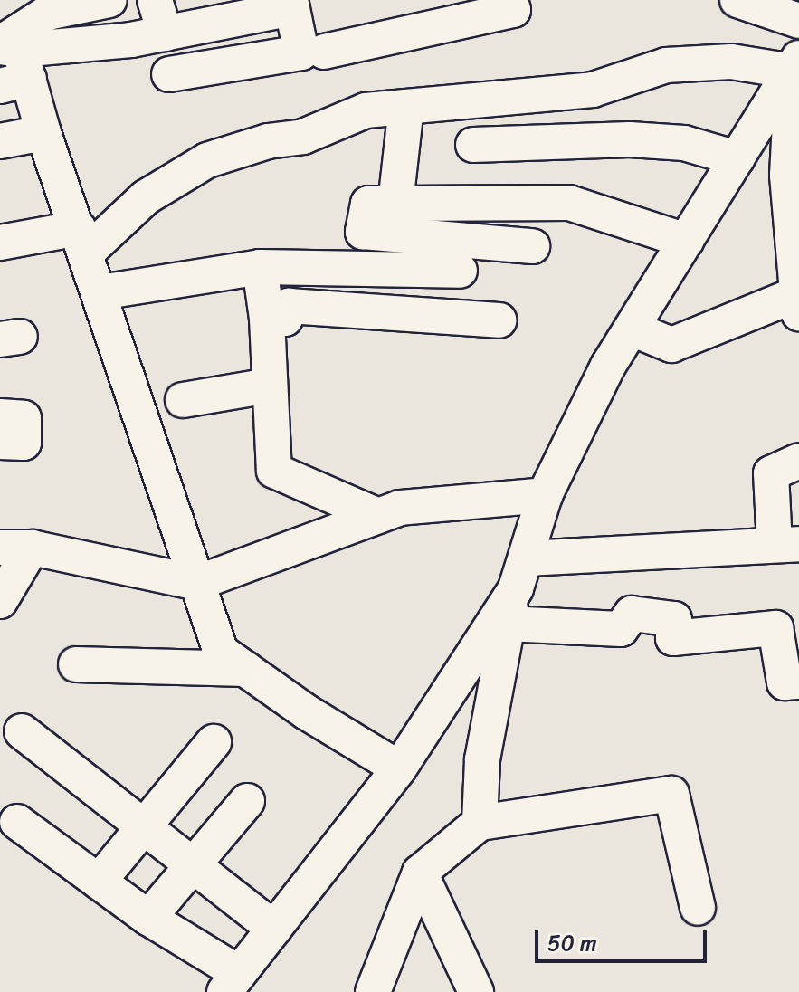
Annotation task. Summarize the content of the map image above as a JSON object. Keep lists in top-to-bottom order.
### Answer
{
  "scale_bar": "50 m"
}
